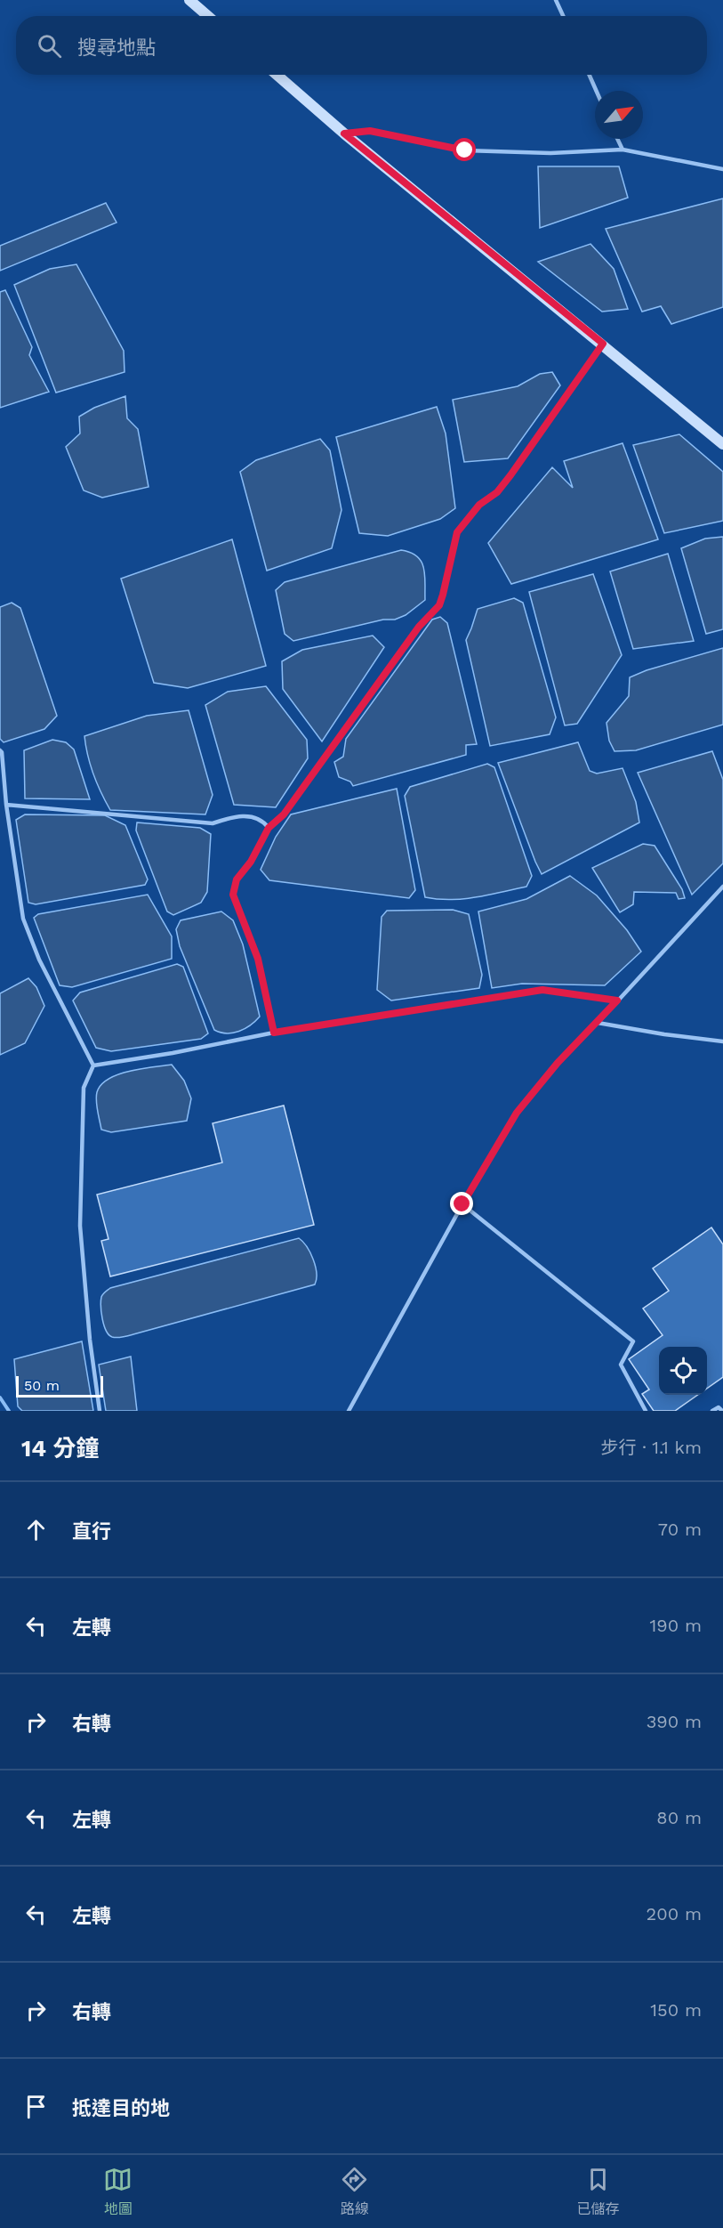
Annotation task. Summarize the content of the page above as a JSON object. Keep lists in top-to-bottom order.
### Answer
{
  "scale_bar": "50 m",
  "north": "top right",
  "page": {
    "search": "搜尋地點",
    "scale": "50 m",
    "heading": ["14 分鐘", "步行 · 1.1 km"],
    "list": [
      ["直行", "70 m"],
      ["左轉", "190 m"],
      ["右轉", "390 m"],
      ["左轉", "80 m"],
      ["左轉", "200 m"],
      ["右轉", "150 m"],
      "抵達目的地"
    ],
    "nav": ["地圖", "路線", "已儲存"]
  }
}
